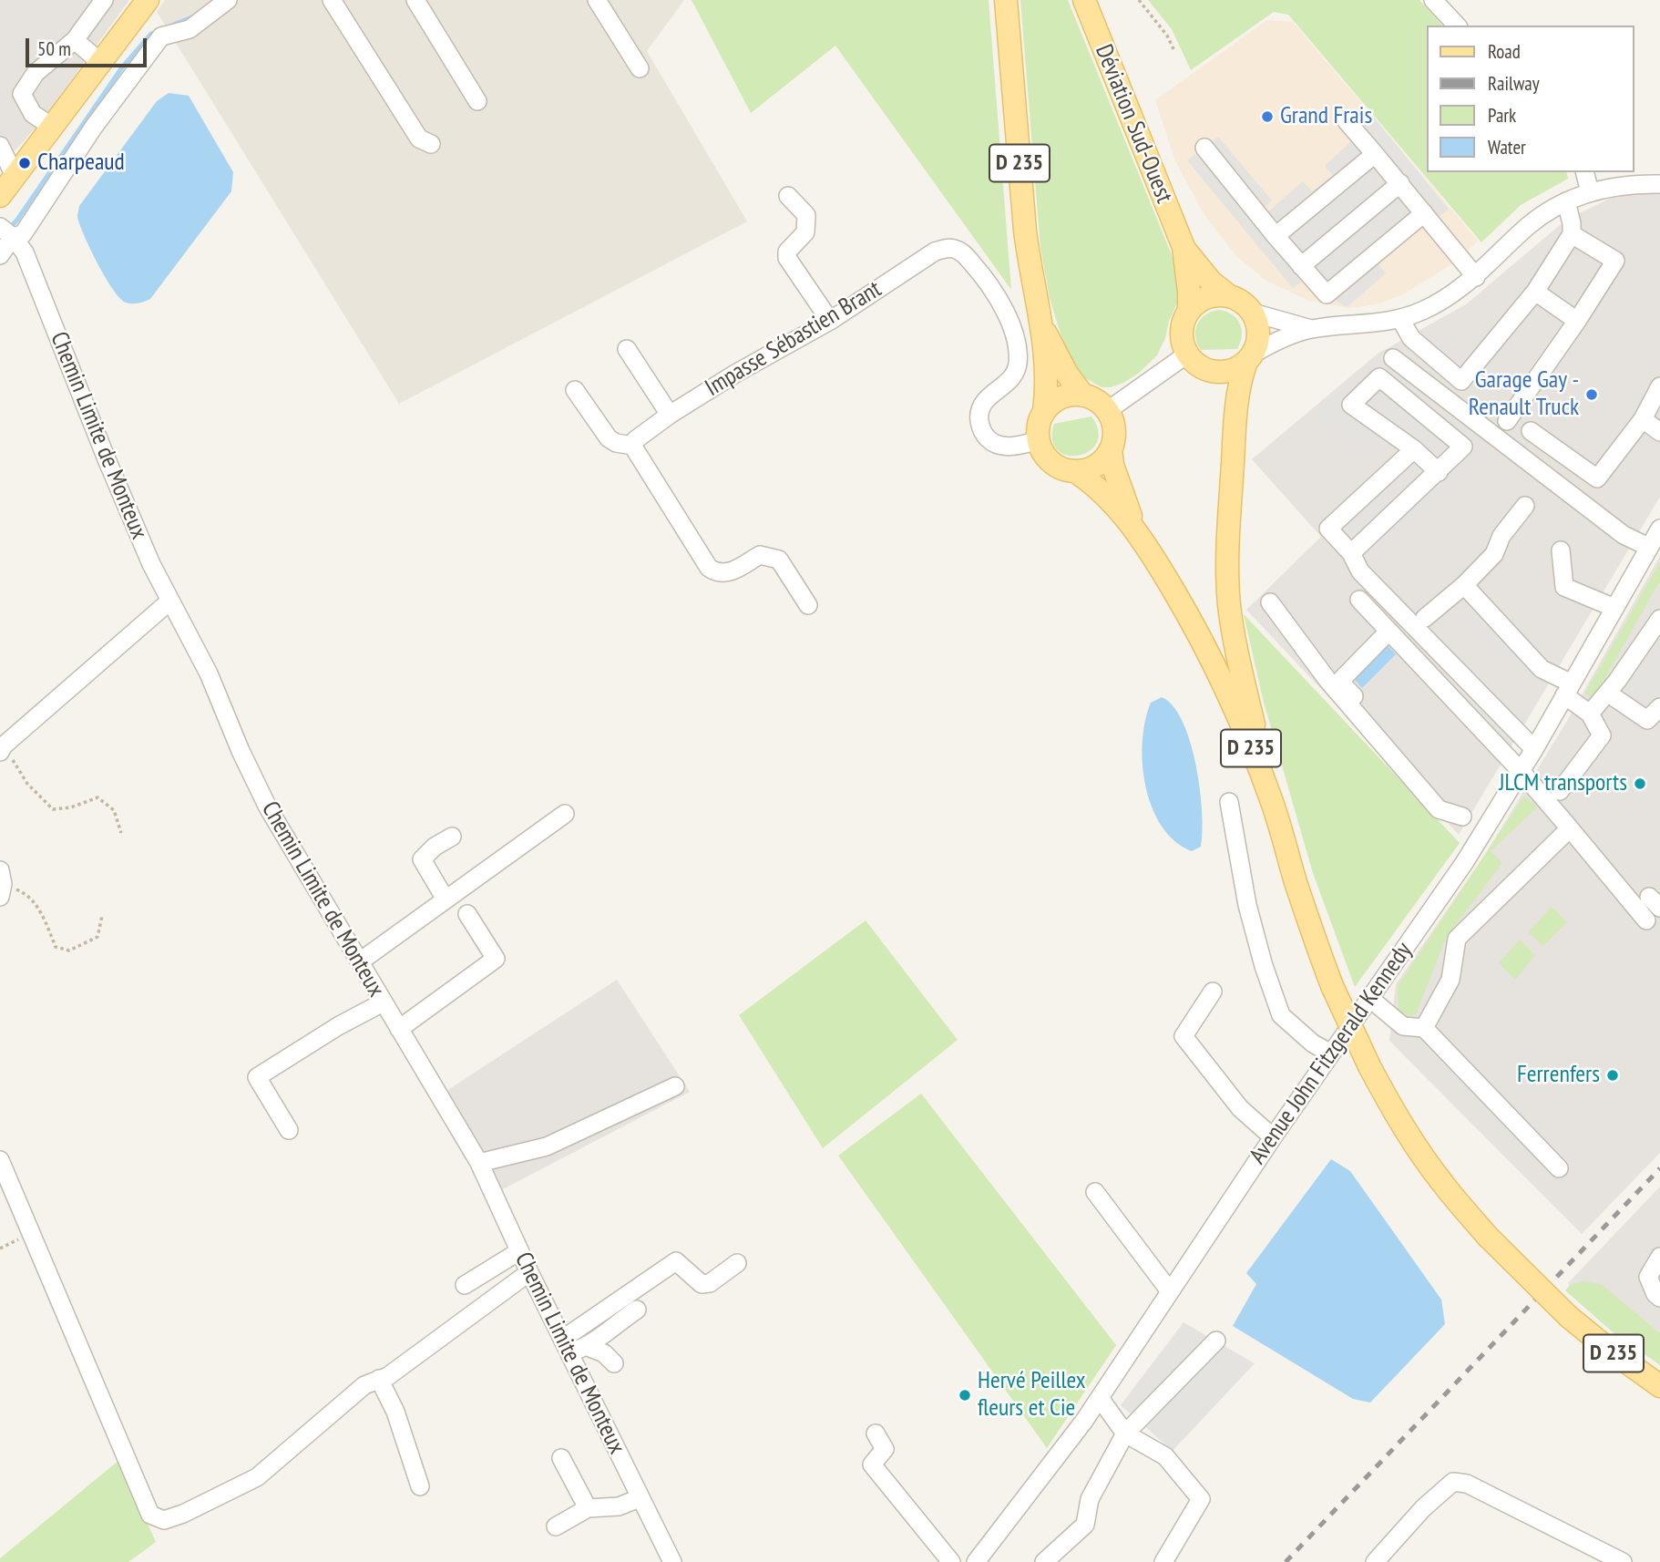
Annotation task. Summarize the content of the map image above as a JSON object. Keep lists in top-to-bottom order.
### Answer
{
  "streets": {
    "main road": ["Déviation Sud-Ouest", "D 235"],
    "street": ["Impasse Sébastien Brant", "Chemin Limite de Monteux", "Avenue John Fitzgerald Kennedy"]
  },
  "crossings": [
    ["D 235", "Impasse Sébastien Brant"]
  ],
  "places": [
    "Grand Frais",
    "Charpeaud",
    "Garage Gay - Renault Truck",
    "JLCM transports",
    "Ferrenfers",
    "Hervé Peillex fleurs et Cie"
  ],
  "legend": [
    "Road",
    "Railway",
    "Park",
    "Water"
  ],
  "scale_bar": "50 m"
}
